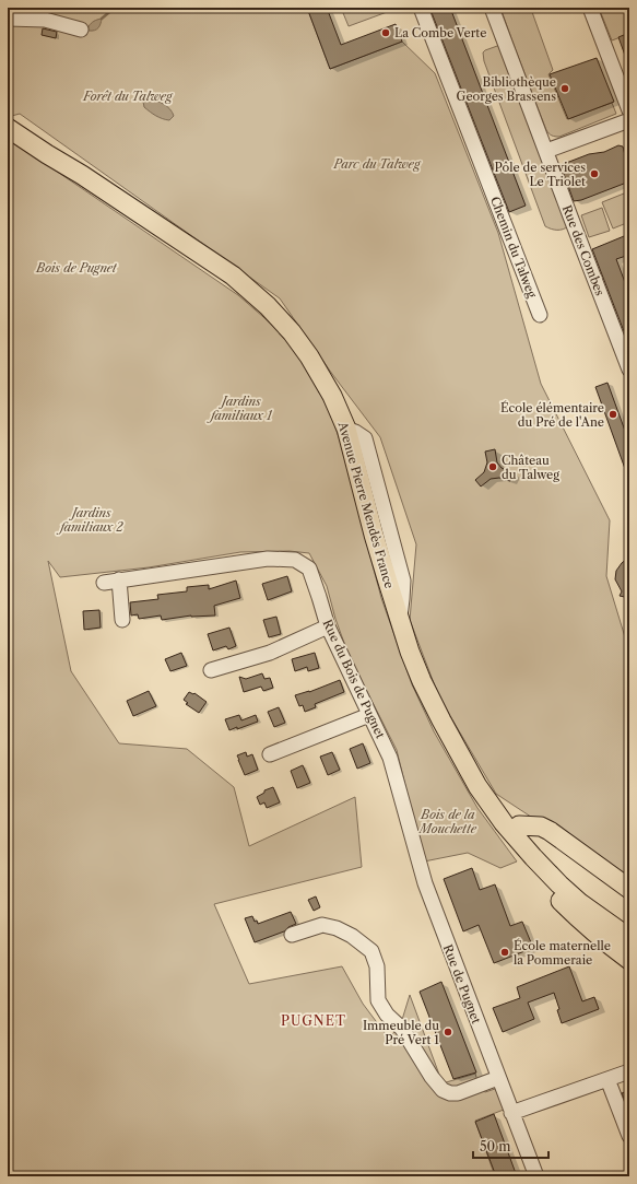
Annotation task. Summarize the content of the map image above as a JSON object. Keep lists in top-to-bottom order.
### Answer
{
  "streets": {
    "main road": ["Avenue Pierre Mendès France"],
    "street": [
      "Chemin du Talweg",
      "Rue des Combes",
      "Rue du Bois de Pugnet",
      "Rue de Pugnet"
    ]
  },
  "crossings": [
    ["Rue du Bois de Pugnet", "Rue de Pugnet"]
  ],
  "districts": ["PUGNET"],
  "parks": [
    "Forêt du Talweg",
    "Parc du Talweg",
    "Bois de Pugnet",
    "Jardins familiaux 1",
    "Jardins familiaux 2",
    "Bois de la Mouchette"
  ],
  "places": [
    "La Combe Verte",
    "Bibliothèque Georges Brassens",
    "Pôle de services Le Triolet",
    "École élémentaire du Pré de l'Ane",
    "Château du Talweg",
    "École maternelle la Pommeraie",
    "Immeuble du Pré Vert 1"
  ],
  "scale_bar": "50 m"
}
